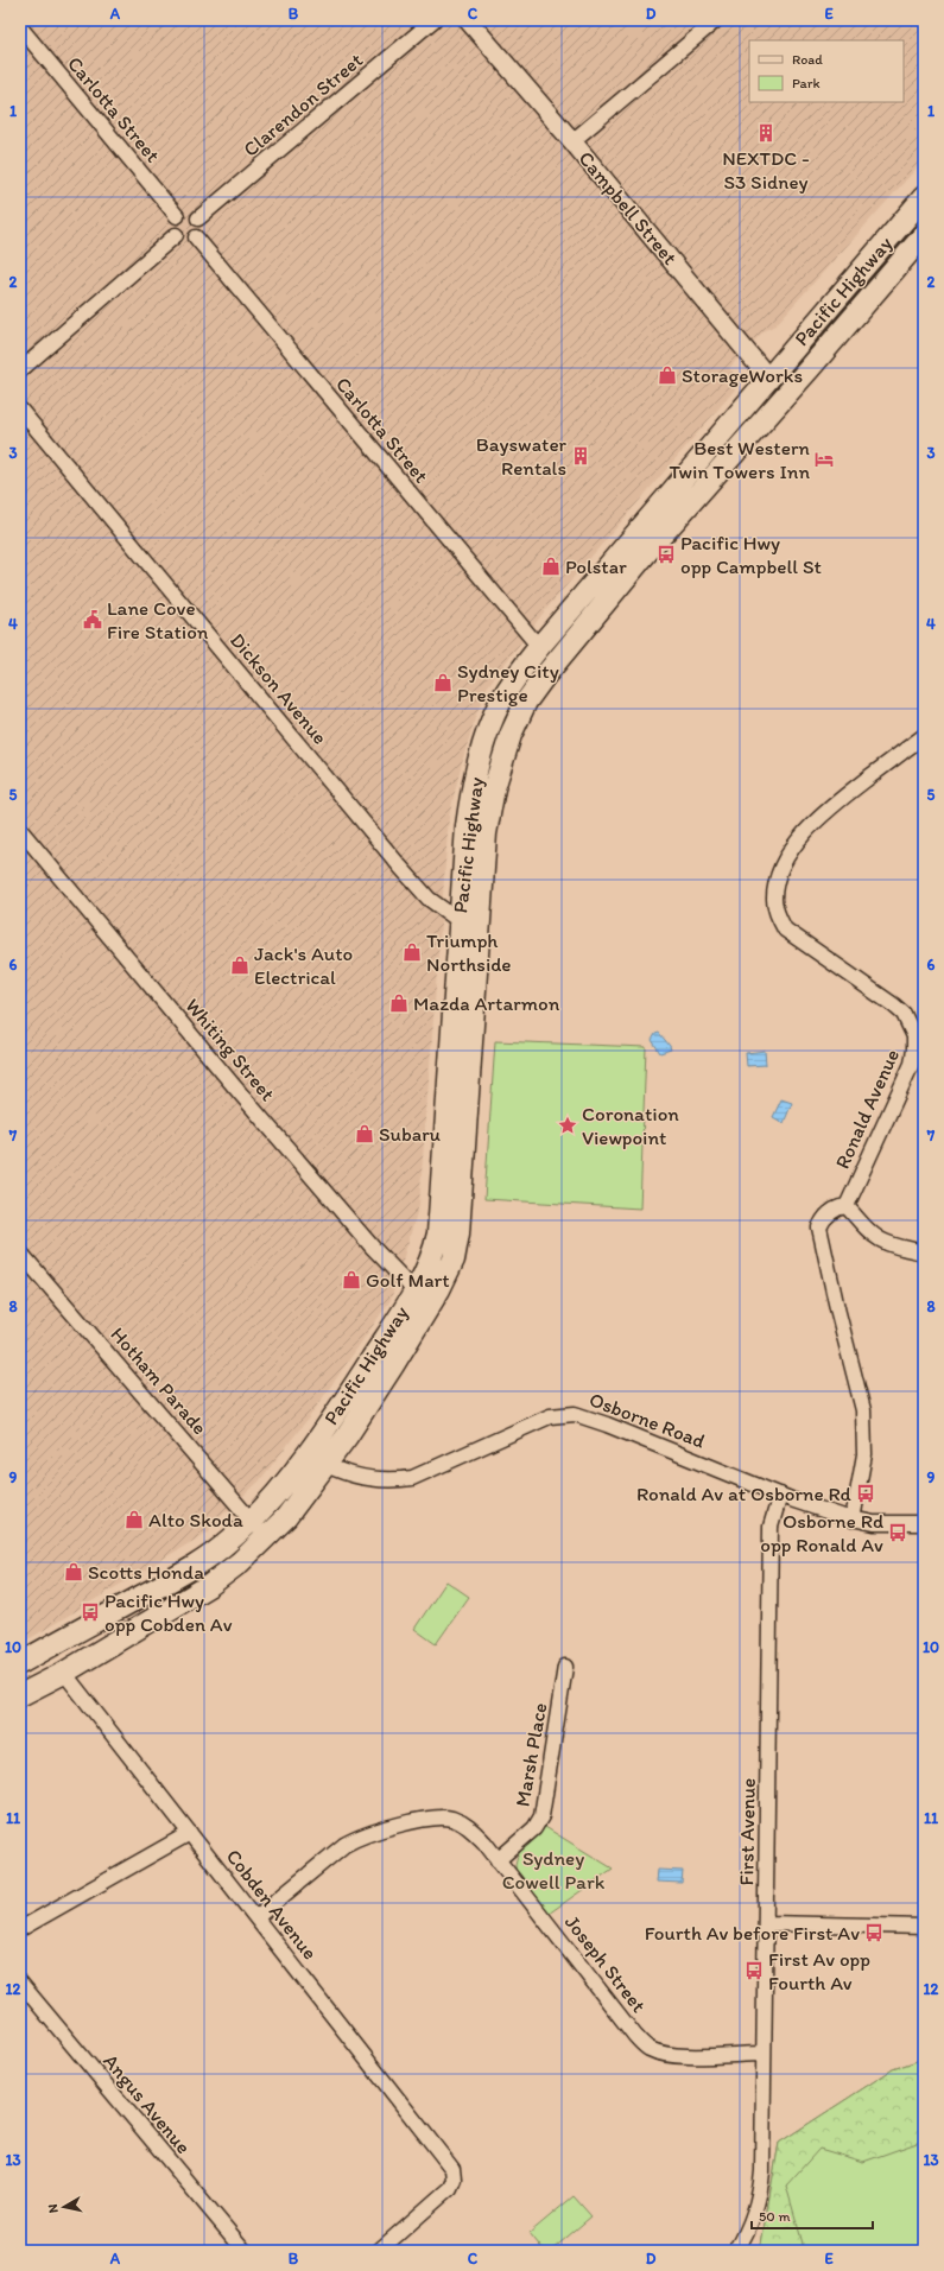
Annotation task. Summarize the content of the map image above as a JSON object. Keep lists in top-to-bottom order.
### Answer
{
  "streets": {
    "main road": ["Campbell Street", "Pacific Highway"],
    "street": [
      "Clarendon Street",
      "Carlotta Street",
      "Dickson Avenue",
      "Whiting Street",
      "Ronald Avenue",
      "Hotham Parade",
      "Osborne Road",
      "Marsh Place",
      "First Avenue",
      "Cobden Avenue",
      "Joseph Street",
      "Angus Avenue"
    ]
  },
  "crossings": [
    ["Clarendon Street", "Carlotta Street"],
    ["Carlotta Street", "Pacific Highway"],
    ["Campbell Street", "Pacific Highway"],
    ["Pacific Highway", "Dickson Avenue"],
    ["Pacific Highway", "Whiting Street"],
    ["Pacific Highway", "Hotham Parade"],
    ["Pacific Highway", "Osborne Road"],
    ["Pacific Highway", "Cobden Avenue"],
    ["Osborne Road", "First Avenue"],
    ["Marsh Place", "Joseph Street"],
    ["First Avenue", "Joseph Street"],
    ["Cobden Avenue", "Joseph Street"]
  ],
  "parks": ["Sydney Cowell Park"],
  "places": {
    "building": ["NEXTDC - S3 Sidney", "Bayswater Rentals"],
    "shop": [
      "StorageWorks",
      "Polstar",
      "Sydney City Prestige",
      "Triumph Northside",
      "Jack's Auto Electrical",
      "Mazda Artarmon",
      "Subaru",
      "Golf Mart",
      "Alto Skoda",
      "Scotts Honda"
    ],
    "hotel": ["Best Western Twin Towers Inn"],
    "bus stop": [
      "Pacific Hwy opp Campbell St",
      "Ronald Av at Osborne Rd",
      "Osborne Rd opp Ronald Av",
      "Pacific Hwy opp Cobden Av",
      "Fourth Av before First Av",
      "First Av opp Fourth Av"
    ],
    "public building": ["Lane Cove Fire Station"],
    "place": ["Coronation Viewpoint"]
  },
  "legend": ["Road", "Park"],
  "scale_bar": "50 m",
  "north": "left",
  "grid": {
    "columns": [
      "A",
      "B",
      "C",
      "D",
      "E"
    ],
    "rows": [
      "1",
      "2",
      "3",
      "4",
      "5",
      "6",
      "7",
      "8",
      "9",
      "10",
      "11",
      "12",
      "13"
    ]
  }
}
